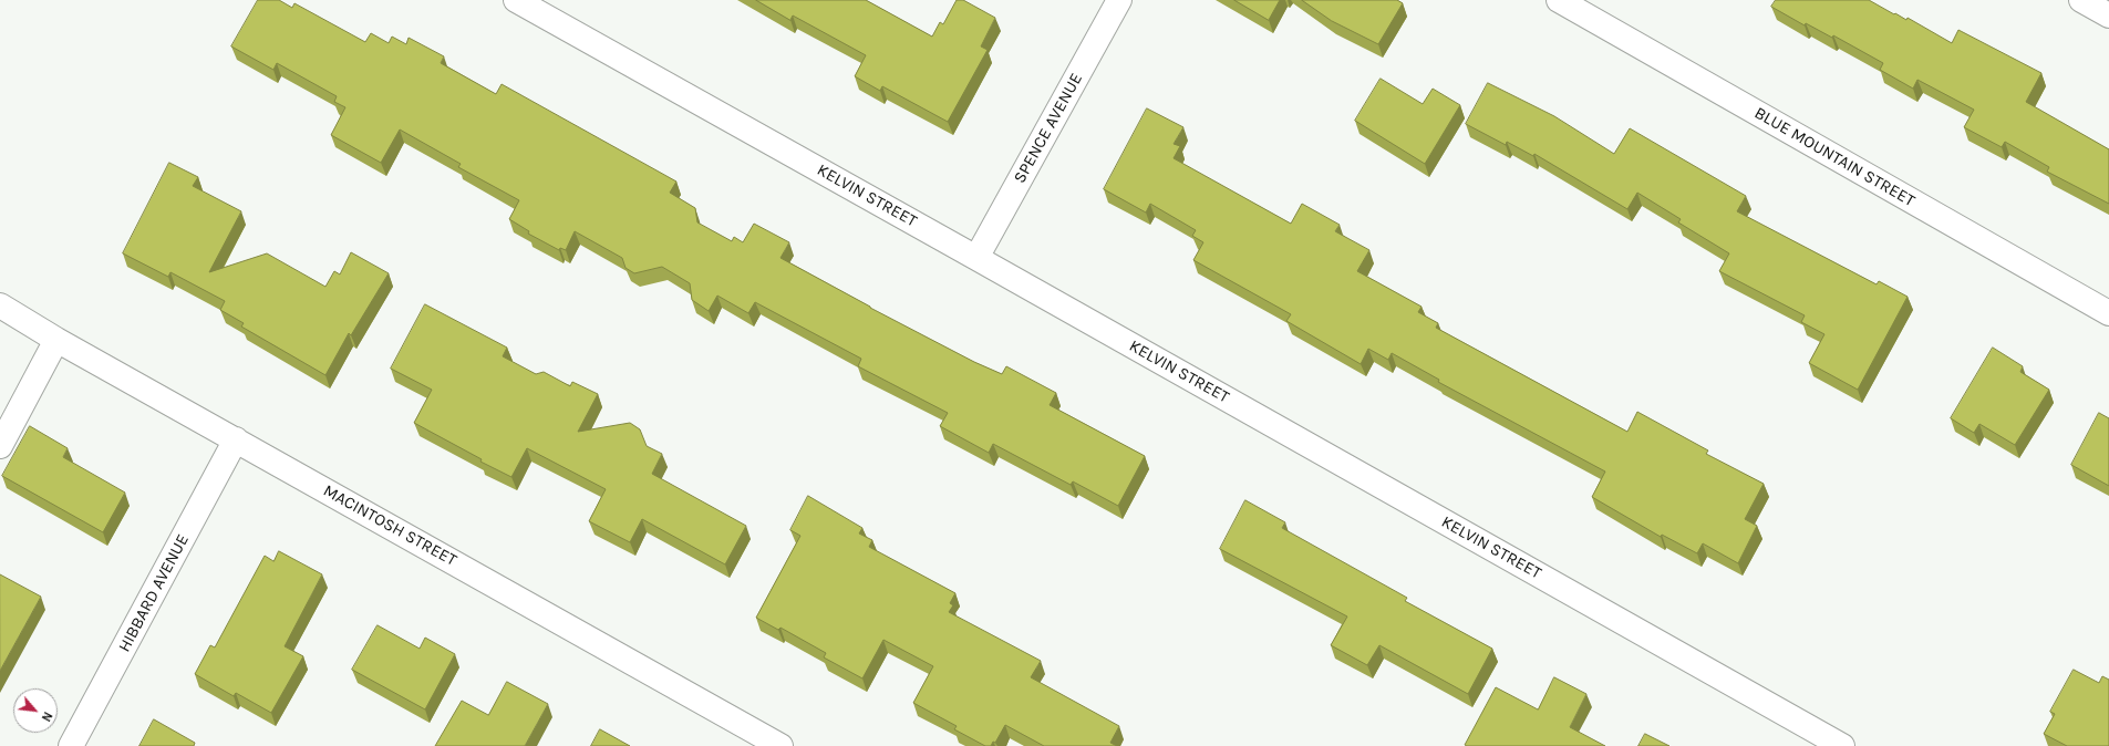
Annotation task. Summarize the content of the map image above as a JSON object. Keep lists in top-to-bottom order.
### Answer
{
  "streets": {
    "street": [
      "SPENCE AVENUE",
      "BLUE MOUNTAIN STREET",
      "KELVIN STREET",
      "MACINTOSH STREET",
      "HIBBARD AVENUE"
    ]
  },
  "crossings": [
    ["SPENCE AVENUE", "KELVIN STREET"],
    ["MACINTOSH STREET", "HIBBARD AVENUE"]
  ],
  "north": "bottom right"
}
